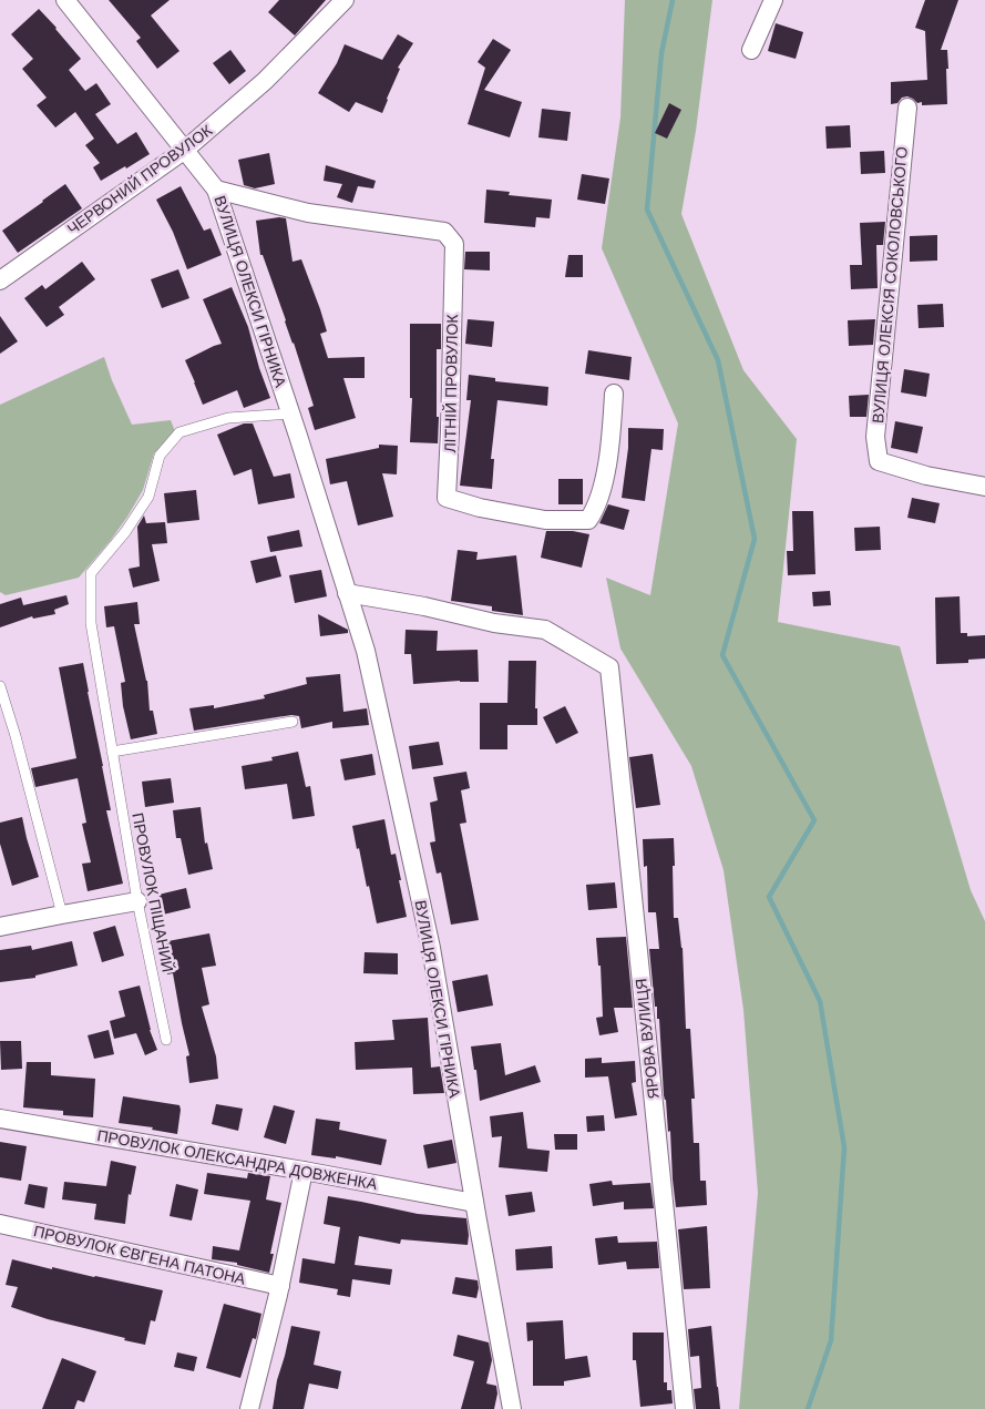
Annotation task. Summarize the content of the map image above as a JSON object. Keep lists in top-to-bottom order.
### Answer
{
  "streets": {
    "street": [
      "ЧЕРВОНИЙ ПРОВУЛОК",
      "ВУЛИЦЯ ОЛЕКСІЯ СОКОЛОВСЬКОГО",
      "ВУЛИЦЯ ОЛЕКСИ ГІРНИКА",
      "ЛІТНІЙ ПРОВУЛОК",
      "ЯРОВА ВУЛИЦЯ",
      "ПРОВУЛОК ОЛЕКСАНДРА ДОВЖЕНКА",
      "ПРОВУЛОК ЄВГЕНА ПАТОНА"
    ],
    "lane": ["ПРОВУЛОК ПІЩАНИЙ"]
  },
  "crossings": [
    ["ЧЕРВОНИЙ ПРОВУЛОК", "ВУЛИЦЯ ОЛЕКСИ ГІРНИКА"],
    ["ВУЛИЦЯ ОЛЕКСИ ГІРНИКА", "ЛІТНІЙ ПРОВУЛОК"],
    ["ВУЛИЦЯ ОЛЕКСИ ГІРНИКА", "ПРОВУЛОК ПІЩАНИЙ"],
    ["ВУЛИЦЯ ОЛЕКСИ ГІРНИКА", "ЯРОВА ВУЛИЦЯ"],
    ["ВУЛИЦЯ ОЛЕКСИ ГІРНИКА", "ПРОВУЛОК ОЛЕКСАНДРА ДОВЖЕНКА"]
  ]
}
